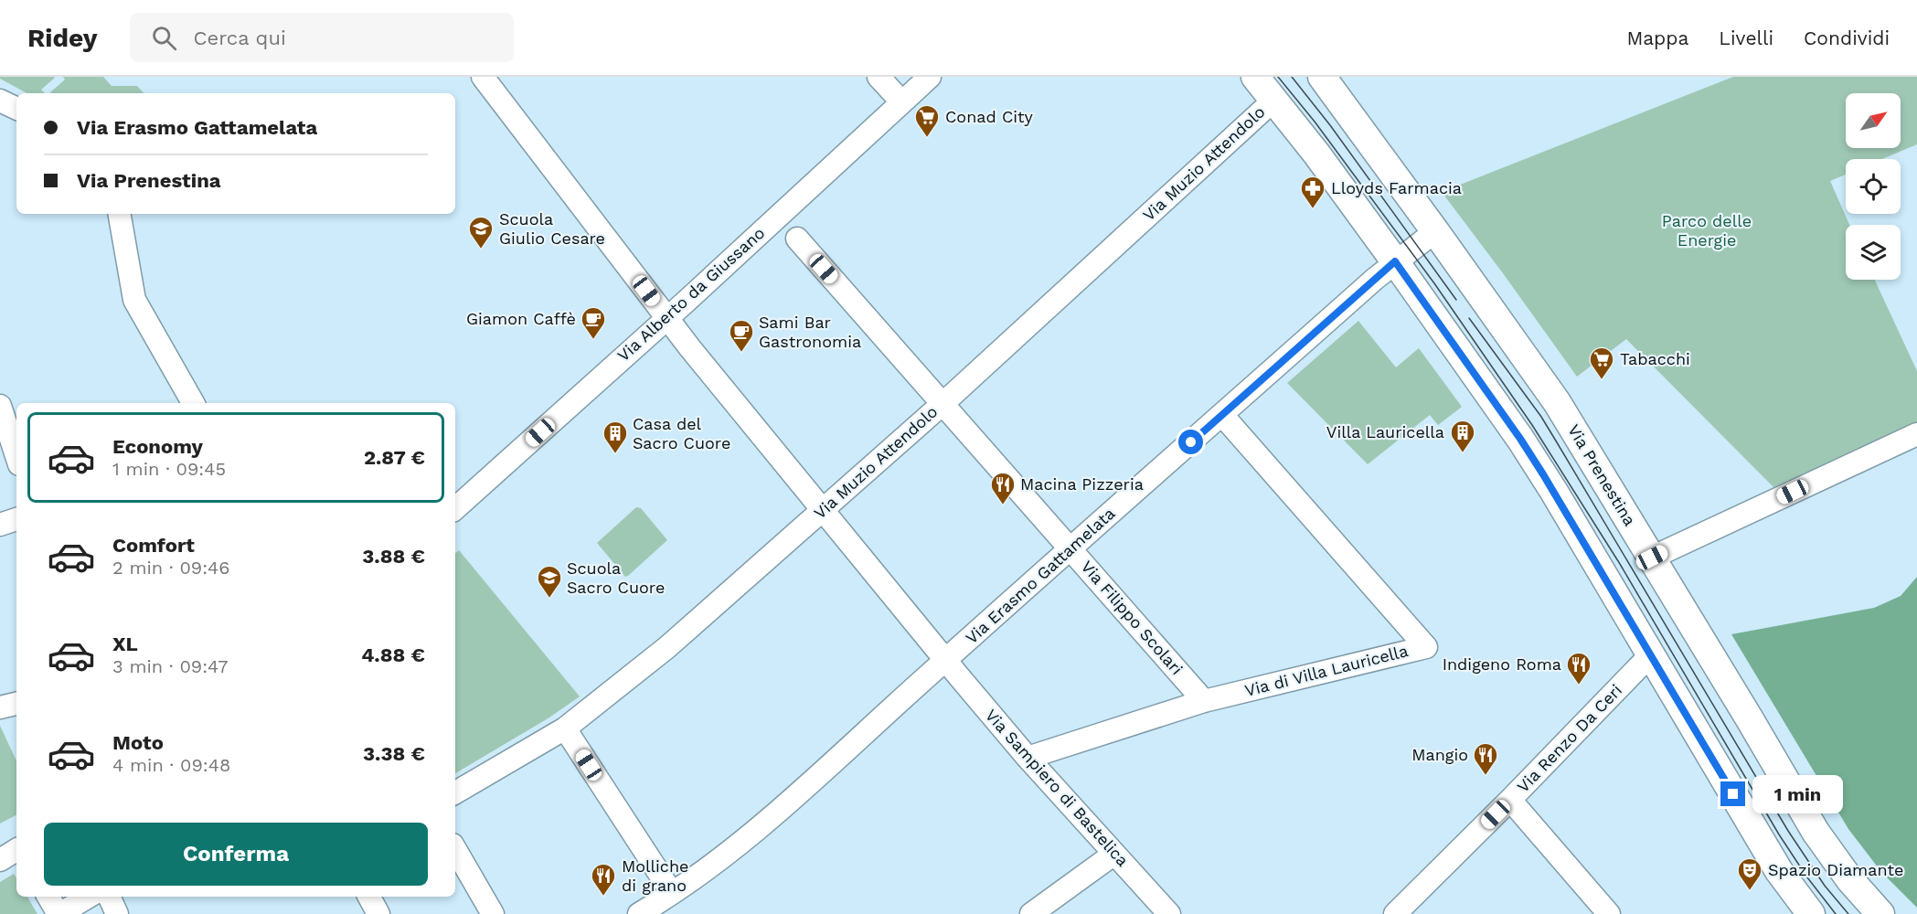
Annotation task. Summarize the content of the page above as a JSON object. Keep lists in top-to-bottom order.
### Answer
{
  "streets": {
    "main road": ["Via Prenestina"],
    "street": [
      "Via Muzio Attendolo",
      "Via Alberto da Giussano",
      "Via Erasmo Gattamelata",
      "Via Filippo Scolari",
      "Via di Villa Lauricella",
      "Via Renzo Da Ceri",
      "Via Sampiero di Bastelica"
    ]
  },
  "crossings": [
    ["Via Muzio Attendolo", "Via Filippo Scolari"],
    ["Via Muzio Attendolo", "Via Sampiero di Bastelica"],
    ["Via Alberto da Giussano", "Via Sampiero di Bastelica"],
    ["Via Prenestina", "Via Erasmo Gattamelata"],
    ["Via Erasmo Gattamelata", "Via Filippo Scolari"],
    ["Via Erasmo Gattamelata", "Via di Villa Lauricella"],
    ["Via Erasmo Gattamelata", "Via Sampiero di Bastelica"],
    ["Via Filippo Scolari", "Via di Villa Lauricella"],
    ["Via di Villa Lauricella", "Via Sampiero di Bastelica"]
  ],
  "parks": ["Parco delle Energie"],
  "places": {
    "supermarket": ["Conad City", "Tabacchi"],
    "pharmacy": ["Lloyds Farmacia"],
    "school or university": ["Scuola Giulio Cesare", "Scuola Sacro Cuore"],
    "cafe": ["Giamon Caffè", "Sami Bar Gastronomia"],
    "building": ["Villa Lauricella", "Casa del Sacro Cuore"],
    "restaurant": [
      "Macina Pizzeria",
      "Indigeno Roma",
      "Mangio",
      "Molliche di grano"
    ],
    "theatre": ["Spazio Diamante"]
  },
  "north": "top right",
  "page": {
    "header": "Ridey",
    "search": "Cerca qui",
    "nav": ["Mappa", "Livelli", "Condividi"],
    "banner": ["Via Erasmo Gattamelata", "Via Prenestina"],
    "list": [
      {
        "name": "Economy",
        "note": "1 min · 09:45",
        "value": "2.87 €"
      },
      {
        "name": "Comfort",
        "note": "2 min · 09:46",
        "value": "3.88 €"
      },
      {
        "name": "XL",
        "note": "3 min · 09:47",
        "value": "4.88 €"
      },
      {
        "name": "Moto",
        "note": "4 min · 09:48",
        "value": "3.38 €"
      }
    ],
    "bubble": "1 min",
    "buttons": "Conferma"
  }
}
